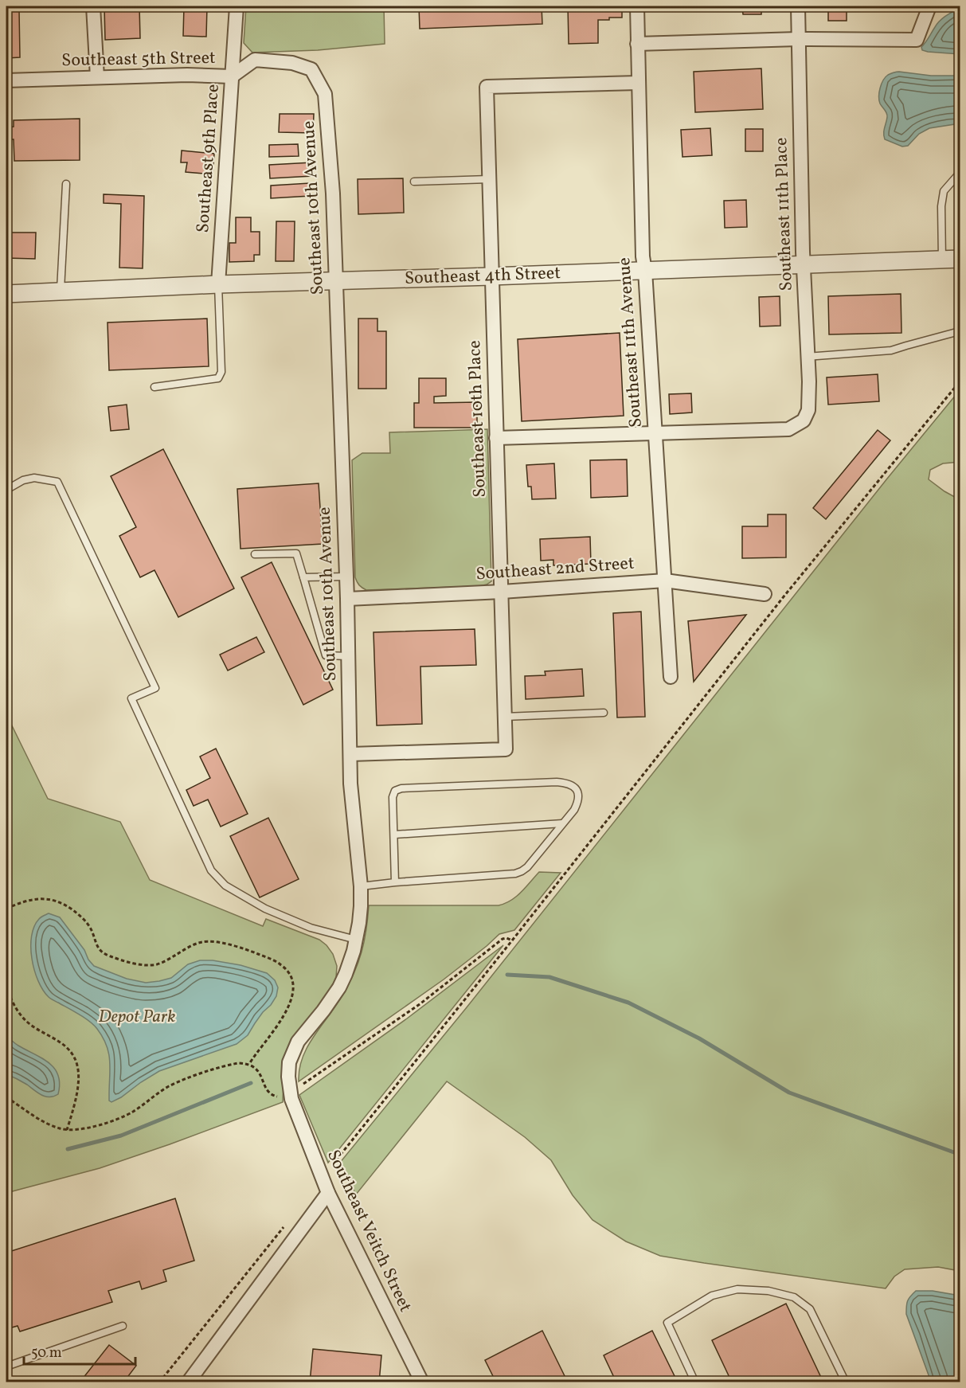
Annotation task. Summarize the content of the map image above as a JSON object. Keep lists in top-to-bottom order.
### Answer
{
  "streets": {
    "street": [
      "Southeast 5th Street",
      "Southeast 9th Place",
      "Southeast 10th Avenue",
      "Southeast 11th Place",
      "Southeast 4th Street",
      "Southeast 11th Avenue",
      "Southeast 10th Place",
      "Southeast 2nd Street",
      "Southeast Veitch Street"
    ]
  },
  "crossings": [
    ["Southeast 5th Street", "Southeast 9th Place"],
    ["Southeast 5th Street", "Southeast 10th Avenue"],
    ["Southeast 9th Place", "Southeast 4th Street"],
    ["Southeast 10th Avenue", "Southeast 4th Street"],
    ["Southeast 10th Avenue", "Southeast 10th Place"],
    ["Southeast 10th Avenue", "Southeast 2nd Street"],
    ["Southeast 10th Avenue", "Southeast Veitch Street"],
    ["Southeast 11th Place", "Southeast 4th Street"],
    ["Southeast 11th Place", "Southeast 11th Avenue"],
    ["Southeast 4th Street", "Southeast 11th Avenue"],
    ["Southeast 4th Street", "Southeast 10th Place"],
    ["Southeast 11th Avenue", "Southeast 10th Place"],
    ["Southeast 11th Avenue", "Southeast 2nd Street"],
    ["Southeast 10th Place", "Southeast 2nd Street"]
  ],
  "parks": ["Depot Park"],
  "scale_bar": "50 m"
}
